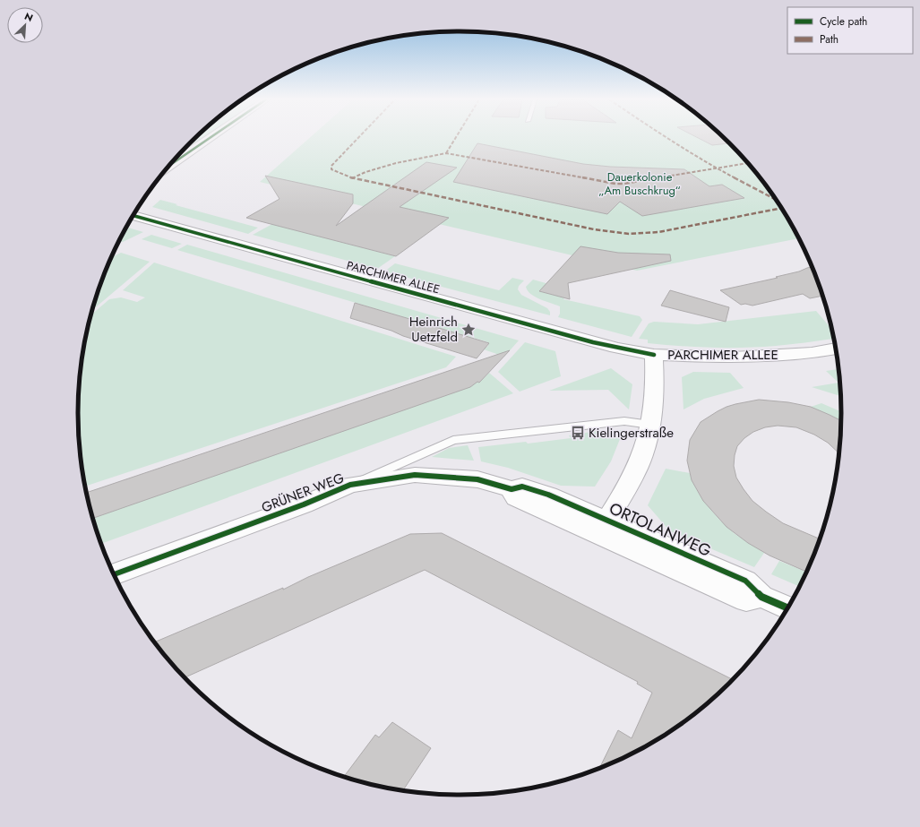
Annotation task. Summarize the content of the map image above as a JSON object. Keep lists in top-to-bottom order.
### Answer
{
  "streets": {
    "street": ["PARCHIMER ALLEE", "GRÜNER WEG", "ORTOLANWEG"]
  },
  "crossings": [
    ["GRÜNER WEG", "ORTOLANWEG"]
  ],
  "parks": ["Dauerkolonie „Am Buschkrug“"],
  "places": {
    "place": ["Heinrich Uetzfeld"],
    "bus stop": ["Kielingerstraße"]
  },
  "legend": ["Cycle path", "Path"],
  "north": "top right"
}
